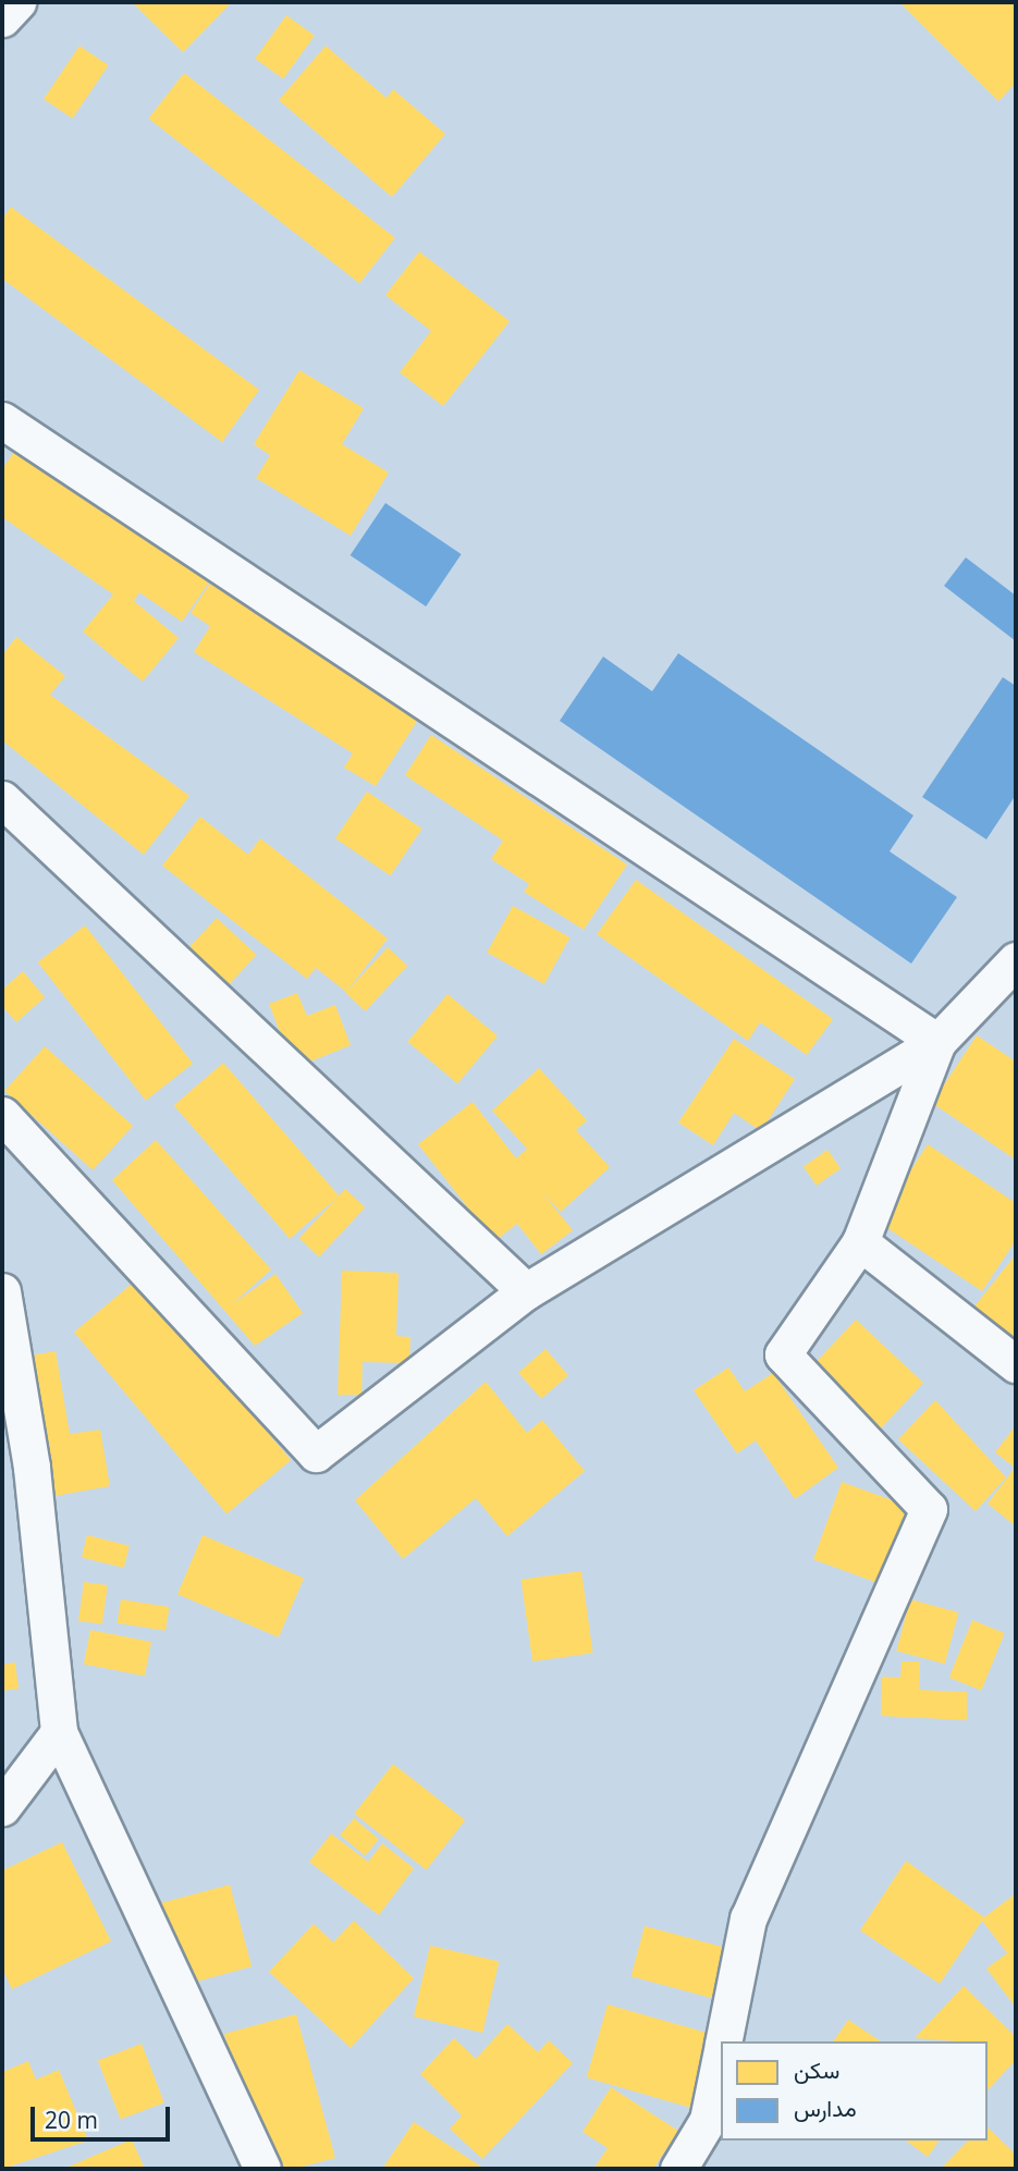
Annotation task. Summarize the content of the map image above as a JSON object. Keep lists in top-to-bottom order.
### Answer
{
  "legend": ["سكن", "مدارس"],
  "scale_bar": "20 m"
}
